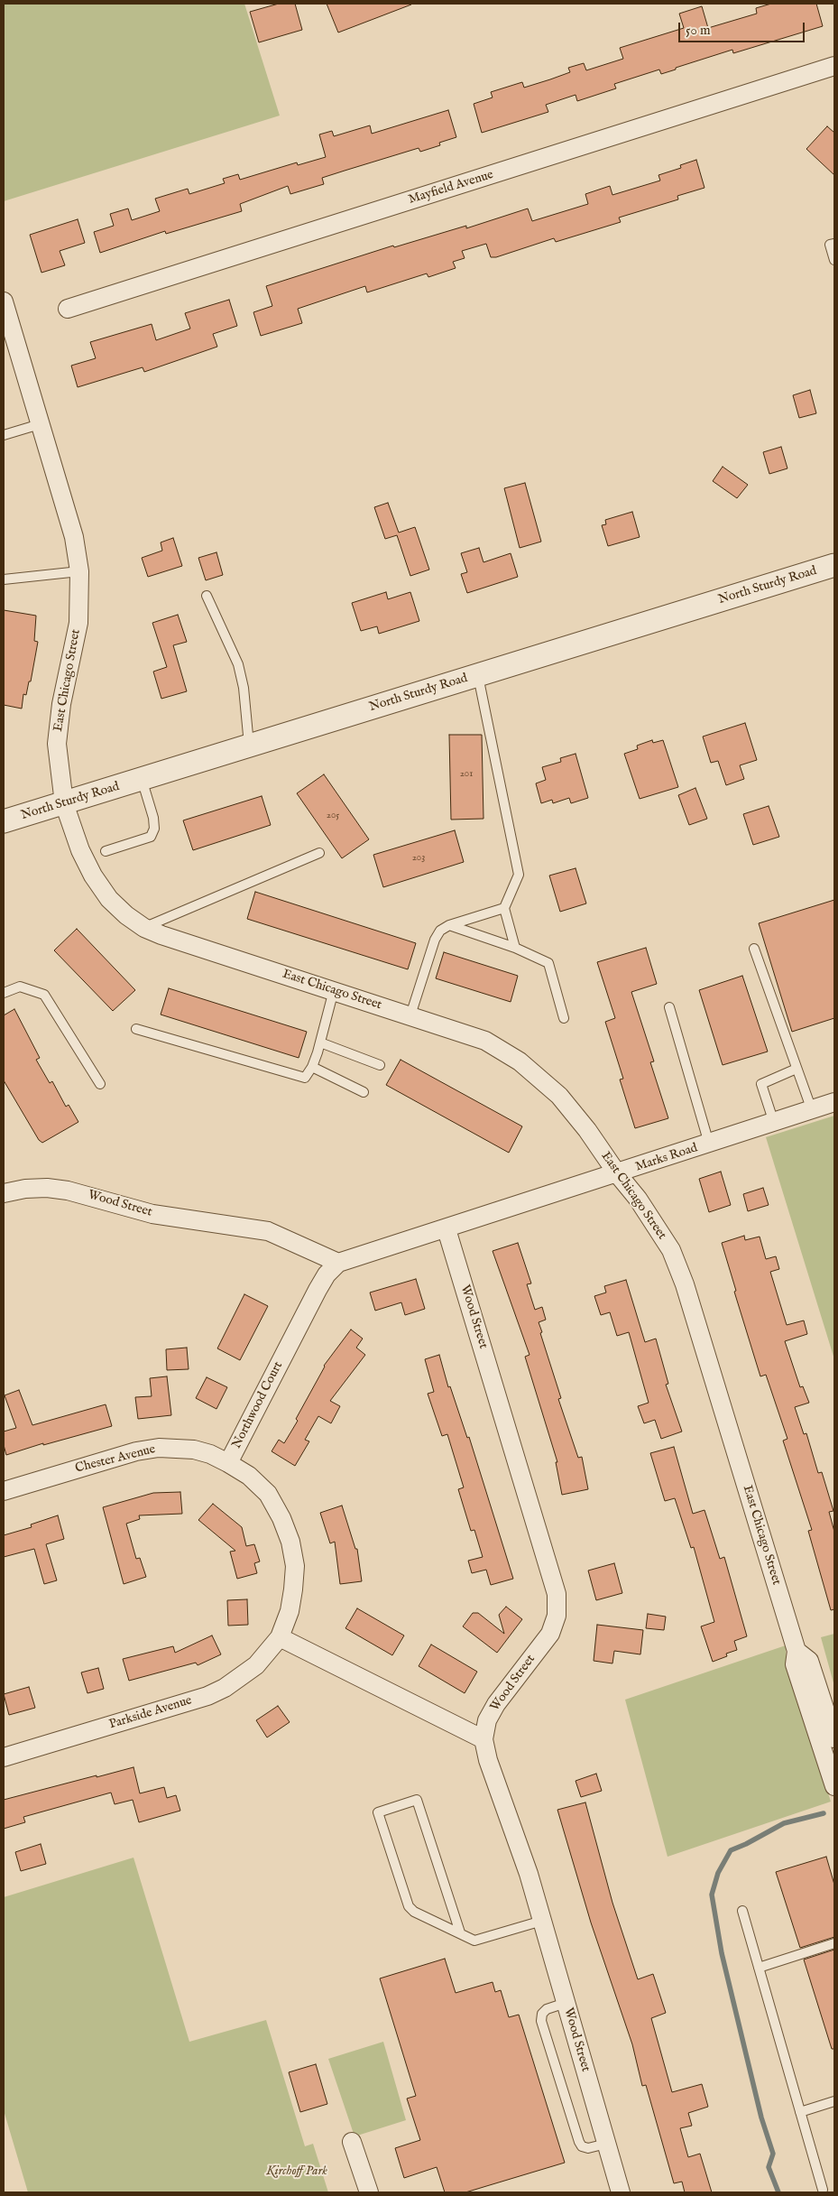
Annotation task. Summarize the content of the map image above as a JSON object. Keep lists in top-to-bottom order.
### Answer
{
  "streets": {
    "street": [
      "Mayfield Avenue",
      "North Sturdy Road",
      "East Chicago Street",
      "Marks Road",
      "Wood Street",
      "Northwood Court",
      "Chester Avenue",
      "Parkside Avenue"
    ]
  },
  "crossings": [
    ["North Sturdy Road", "East Chicago Street"],
    ["East Chicago Street", "Marks Road"],
    ["Marks Road", "Wood Street"],
    ["Wood Street", "Northwood Court"],
    ["Northwood Court", "Chester Avenue"],
    ["Northwood Court", "Parkside Avenue"]
  ],
  "parks": ["Kirchoff Park"],
  "house_numbers": ["201", "205", "203"],
  "scale_bar": "50 m"
}
